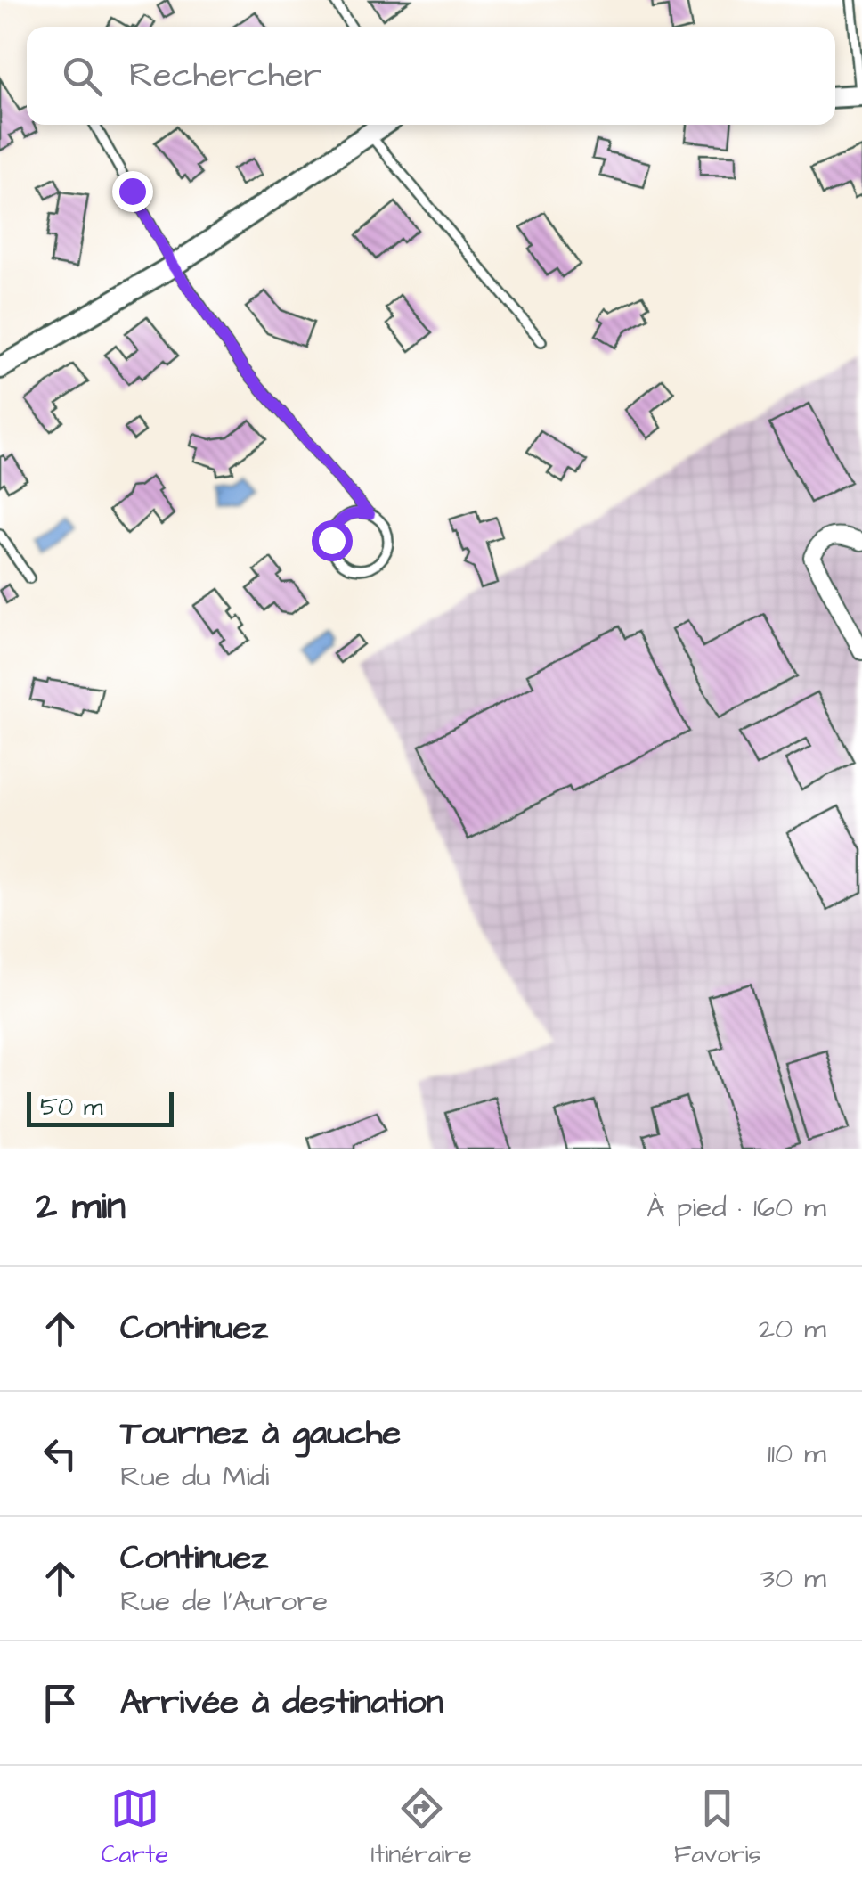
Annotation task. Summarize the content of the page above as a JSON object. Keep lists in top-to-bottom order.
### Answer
{
  "scale_bar": "50 m",
  "page": {
    "search": "Rechercher",
    "scale": "50 m",
    "heading": ["2 min", "À pied · 160 m"],
    "list": [
      ["Continuez", "20 m"],
      ["Tournez à gauche", "Rue du Midi", "110 m"],
      ["Continuez", "Rue de l'Aurore", "30 m"],
      "Arrivée à destination"
    ],
    "nav": ["Carte", "Itinéraire", "Favoris"]
  }
}
